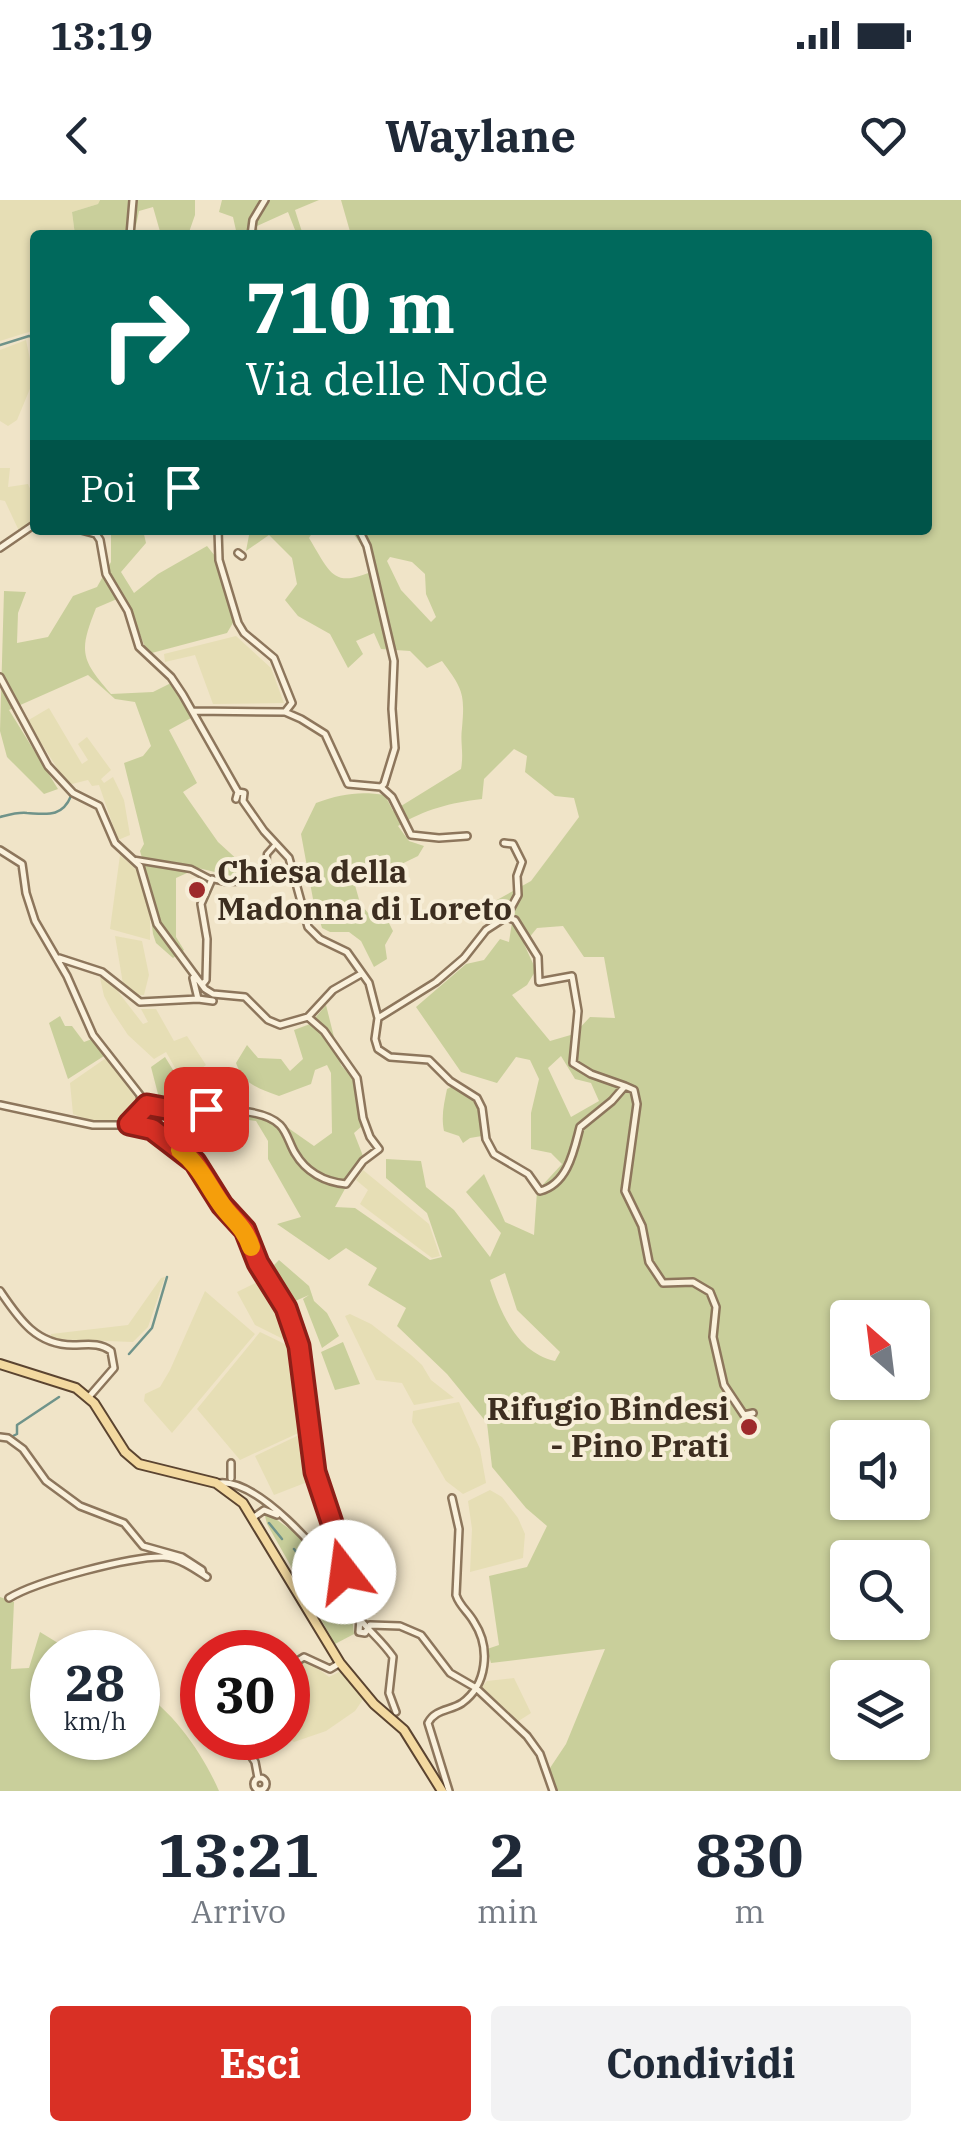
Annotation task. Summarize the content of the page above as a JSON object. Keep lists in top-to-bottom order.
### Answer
{
  "places": ["Chiesa della Madonna di Loreto", "Rifugio Bindesi - Pino Prati"],
  "north": "top left",
  "page": {
    "status": "13:19",
    "header": "Waylane",
    "turn": ["710 m", "Via delle Node"],
    "then": "Poi",
    "speed": "28 km/h",
    "limit": "30",
    "eta": [
      "13:21",
      "Arrivo",
      "2",
      "min",
      "830",
      "m"
    ],
    "buttons": ["Esci", "Condividi"]
  }
}
